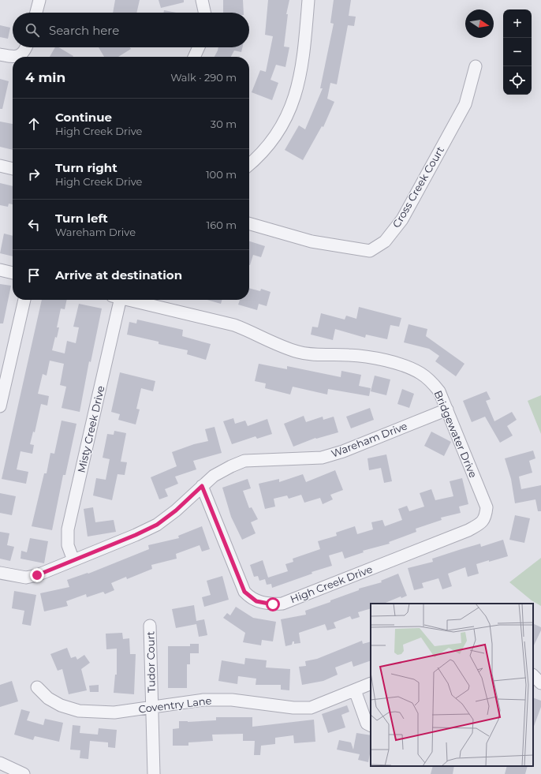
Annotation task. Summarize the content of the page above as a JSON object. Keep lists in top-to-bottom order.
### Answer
{
  "streets": {
    "street": [
      "Cross Creek Court",
      "Misty Creek Drive",
      "Bridgewater Drive",
      "Wareham Drive",
      "High Creek Drive",
      "Tudor Court",
      "Coventry Lane"
    ]
  },
  "crossings": [
    ["Misty Creek Drive", "Wareham Drive"],
    ["Bridgewater Drive", "Wareham Drive"],
    ["Bridgewater Drive", "High Creek Drive"],
    ["Wareham Drive", "High Creek Drive"],
    ["Tudor Court", "Coventry Lane"]
  ],
  "north": "right",
  "page": {
    "map_buttons": ["+", "−"],
    "search": "Search here",
    "heading": ["4 min", "Walk · 290 m"],
    "list": [
      ["Continue", "High Creek Drive", "30 m"],
      ["Turn right", "High Creek Drive", "100 m"],
      ["Turn left", "Wareham Drive", "160 m"],
      "Arrive at destination"
    ]
  }
}
